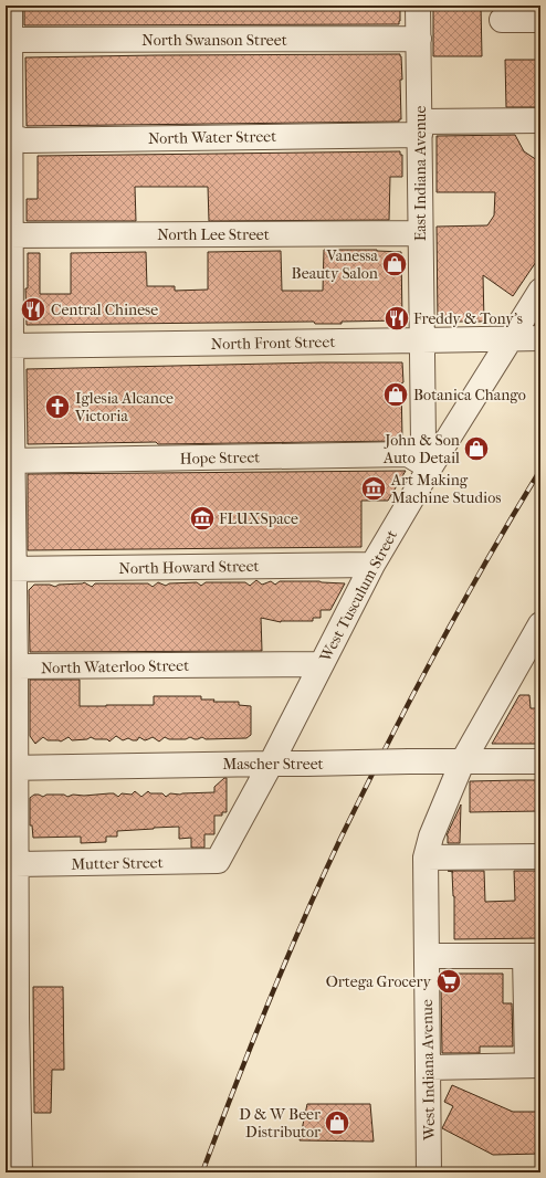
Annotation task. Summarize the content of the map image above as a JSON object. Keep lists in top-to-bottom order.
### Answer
{
  "streets": {
    "street": [
      "North Swanson Street",
      "North Water Street",
      "East Indiana Avenue",
      "North Lee Street",
      "North Front Street",
      "Hope Street",
      "North Howard Street",
      "West Tusculum Street",
      "North Waterloo Street",
      "Mascher Street",
      "Mutter Street",
      "West Indiana Avenue"
    ]
  },
  "crossings": [
    ["North Swanson Street", "East Indiana Avenue"],
    ["North Water Street", "East Indiana Avenue"],
    ["East Indiana Avenue", "North Lee Street"],
    ["East Indiana Avenue", "North Front Street"],
    ["North Front Street", "West Tusculum Street"],
    ["Hope Street", "West Tusculum Street"],
    ["North Howard Street", "West Tusculum Street"],
    ["West Tusculum Street", "North Waterloo Street"],
    ["West Tusculum Street", "Mascher Street"],
    ["West Tusculum Street", "Mutter Street"],
    ["Mascher Street", "West Indiana Avenue"]
  ],
  "places": {
    "shop": [
      "Vanessa Beauty Salon",
      "Botanica Chango",
      "John & Son Auto Detail",
      "D & W Beer Distributor"
    ],
    "restaurant": ["Central Chinese", "Freddy & Tony's"],
    "church": ["Iglesia Alcance Victoria"],
    "museum": ["Art Making Machine Studios", "FLUXSpace"],
    "supermarket": ["Ortega Grocery"]
  }
}
